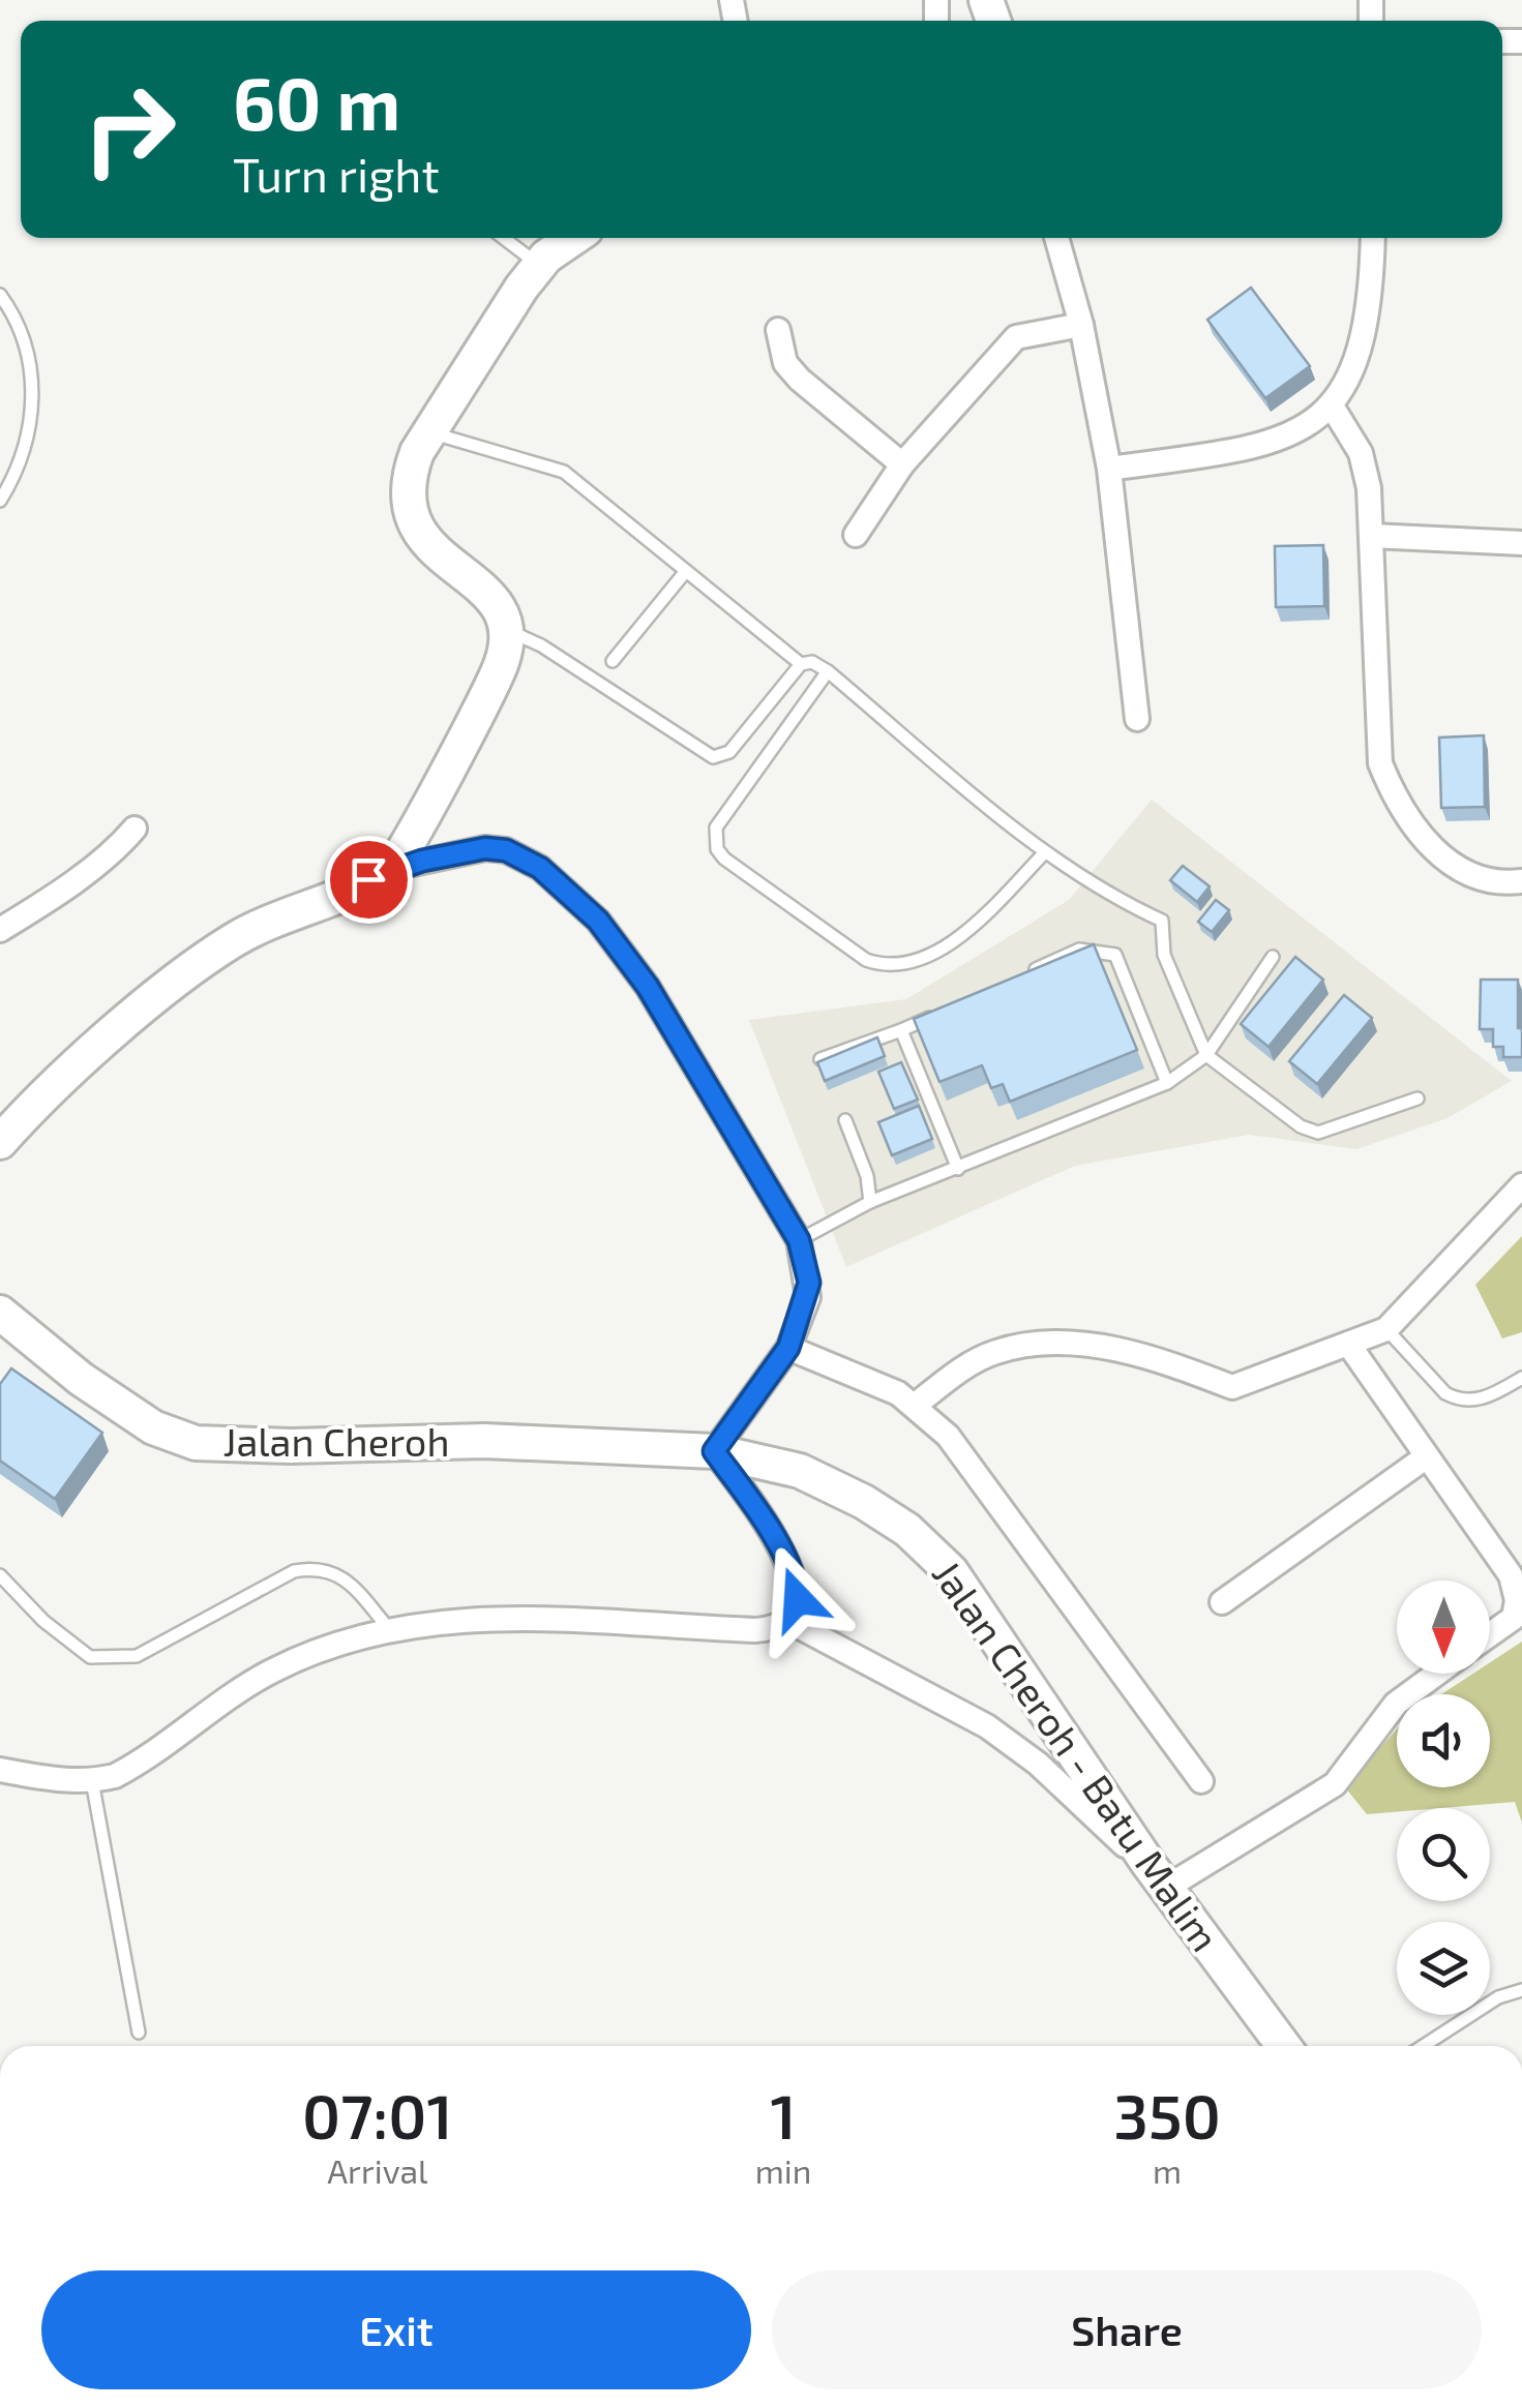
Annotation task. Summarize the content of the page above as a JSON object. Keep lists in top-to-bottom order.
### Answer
{
  "streets": {
    "main road": ["Jalan Cheroh", "Jalan Cheroh - Batu Malim"]
  },
  "crossings": [
    ["Jalan Cheroh", "Jalan Cheroh - Batu Malim"]
  ],
  "north": "bottom",
  "page": {
    "turn": ["60 m", "Turn right"],
    "eta": [
      "07:01",
      "Arrival",
      "1",
      "min",
      "350",
      "m"
    ],
    "buttons": ["Exit", "Share"]
  }
}
